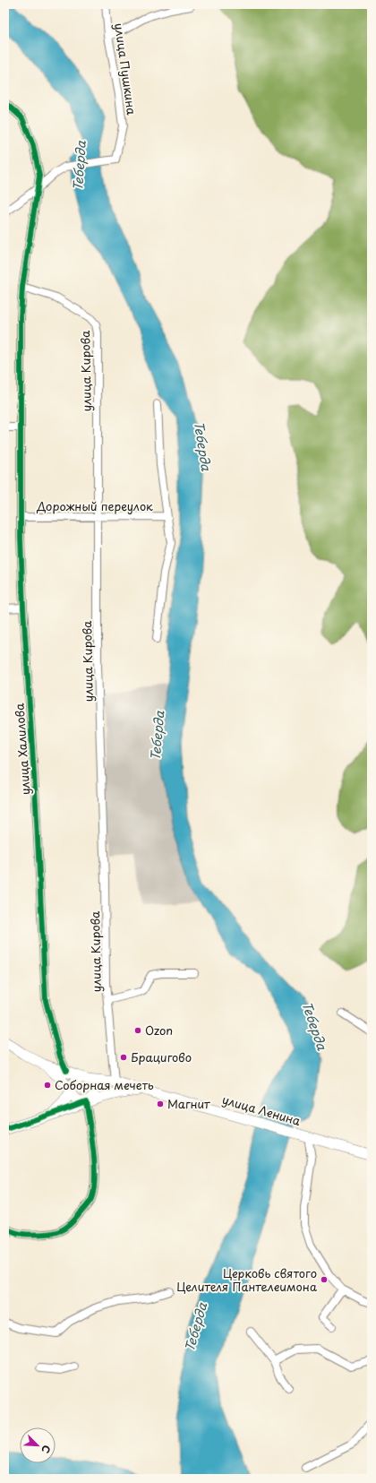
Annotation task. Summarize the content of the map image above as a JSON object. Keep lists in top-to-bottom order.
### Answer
{
  "streets": {
    "main road": ["улица Ленина"],
    "street": [
      "улица Пушкина",
      "улица Кирова",
      "Дорожный переулок",
      "улица Халилова"
    ]
  },
  "crossings": [
    ["улица Пушкина", "улица Халилова"],
    ["улица Кирова", "Дорожный переулок"],
    ["улица Кирова", "улица Халилова"],
    ["улица Кирова", "улица Ленина"],
    ["Дорожный переулок", "улица Халилова"],
    ["улица Халилова", "улица Ленина"]
  ],
  "water": ["Теберда"],
  "places": [
    "Ozon",
    "Брацигово",
    "Соборная мечеть",
    "Магнит",
    "Церковь святого Целителя Пантелеимона"
  ],
  "north": "bottom right"
}
